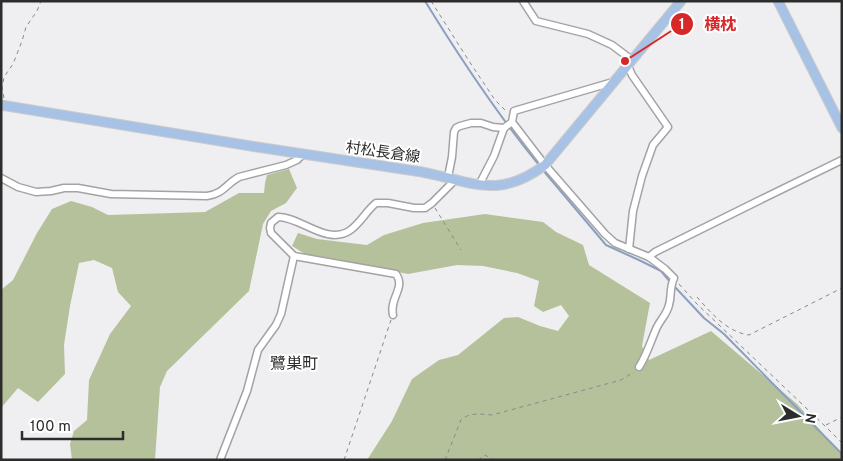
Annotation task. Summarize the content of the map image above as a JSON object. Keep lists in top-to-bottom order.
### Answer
{
  "streets": {
    "main road": ["村松長倉線"]
  },
  "districts": ["鷺巣町"],
  "places": ["横枕"],
  "scale_bar": "100 m",
  "north": "right"
}
